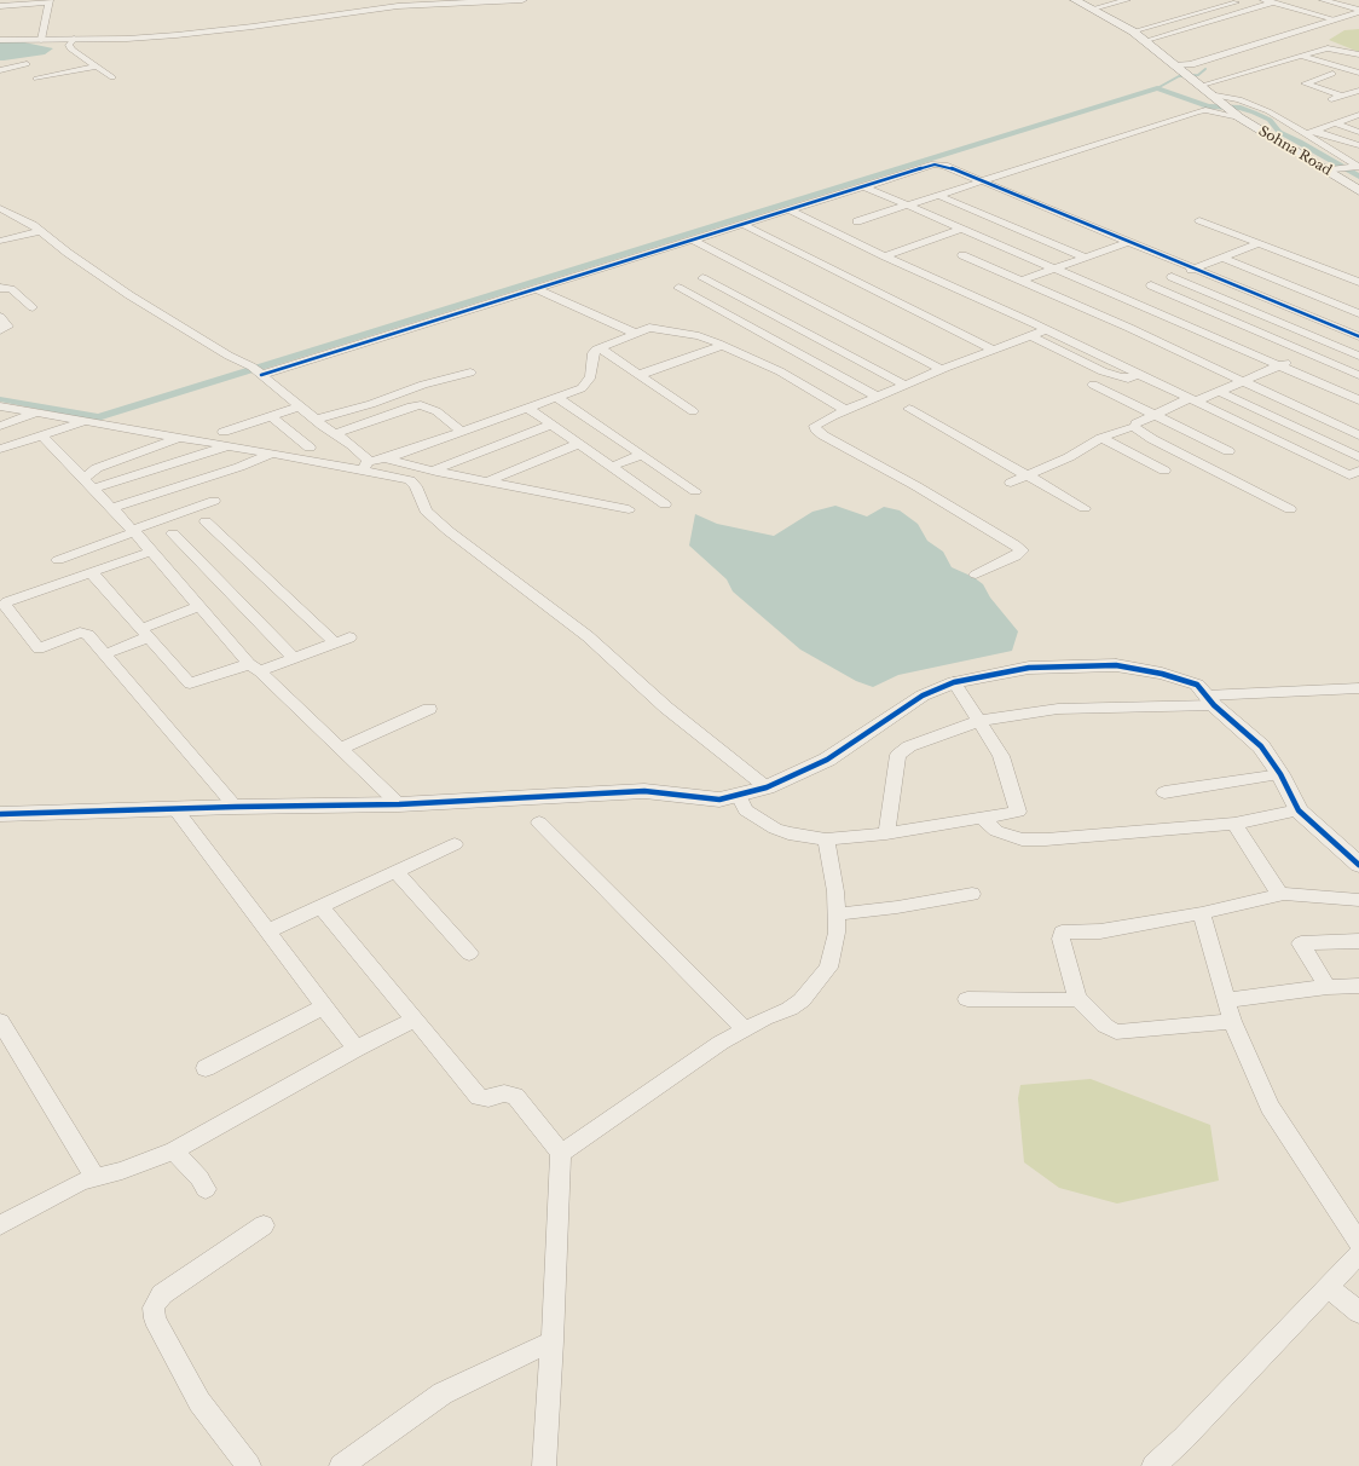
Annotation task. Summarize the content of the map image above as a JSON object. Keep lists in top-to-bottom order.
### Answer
{
  "streets": {
    "main road": ["Sohna Road"]
  }
}
